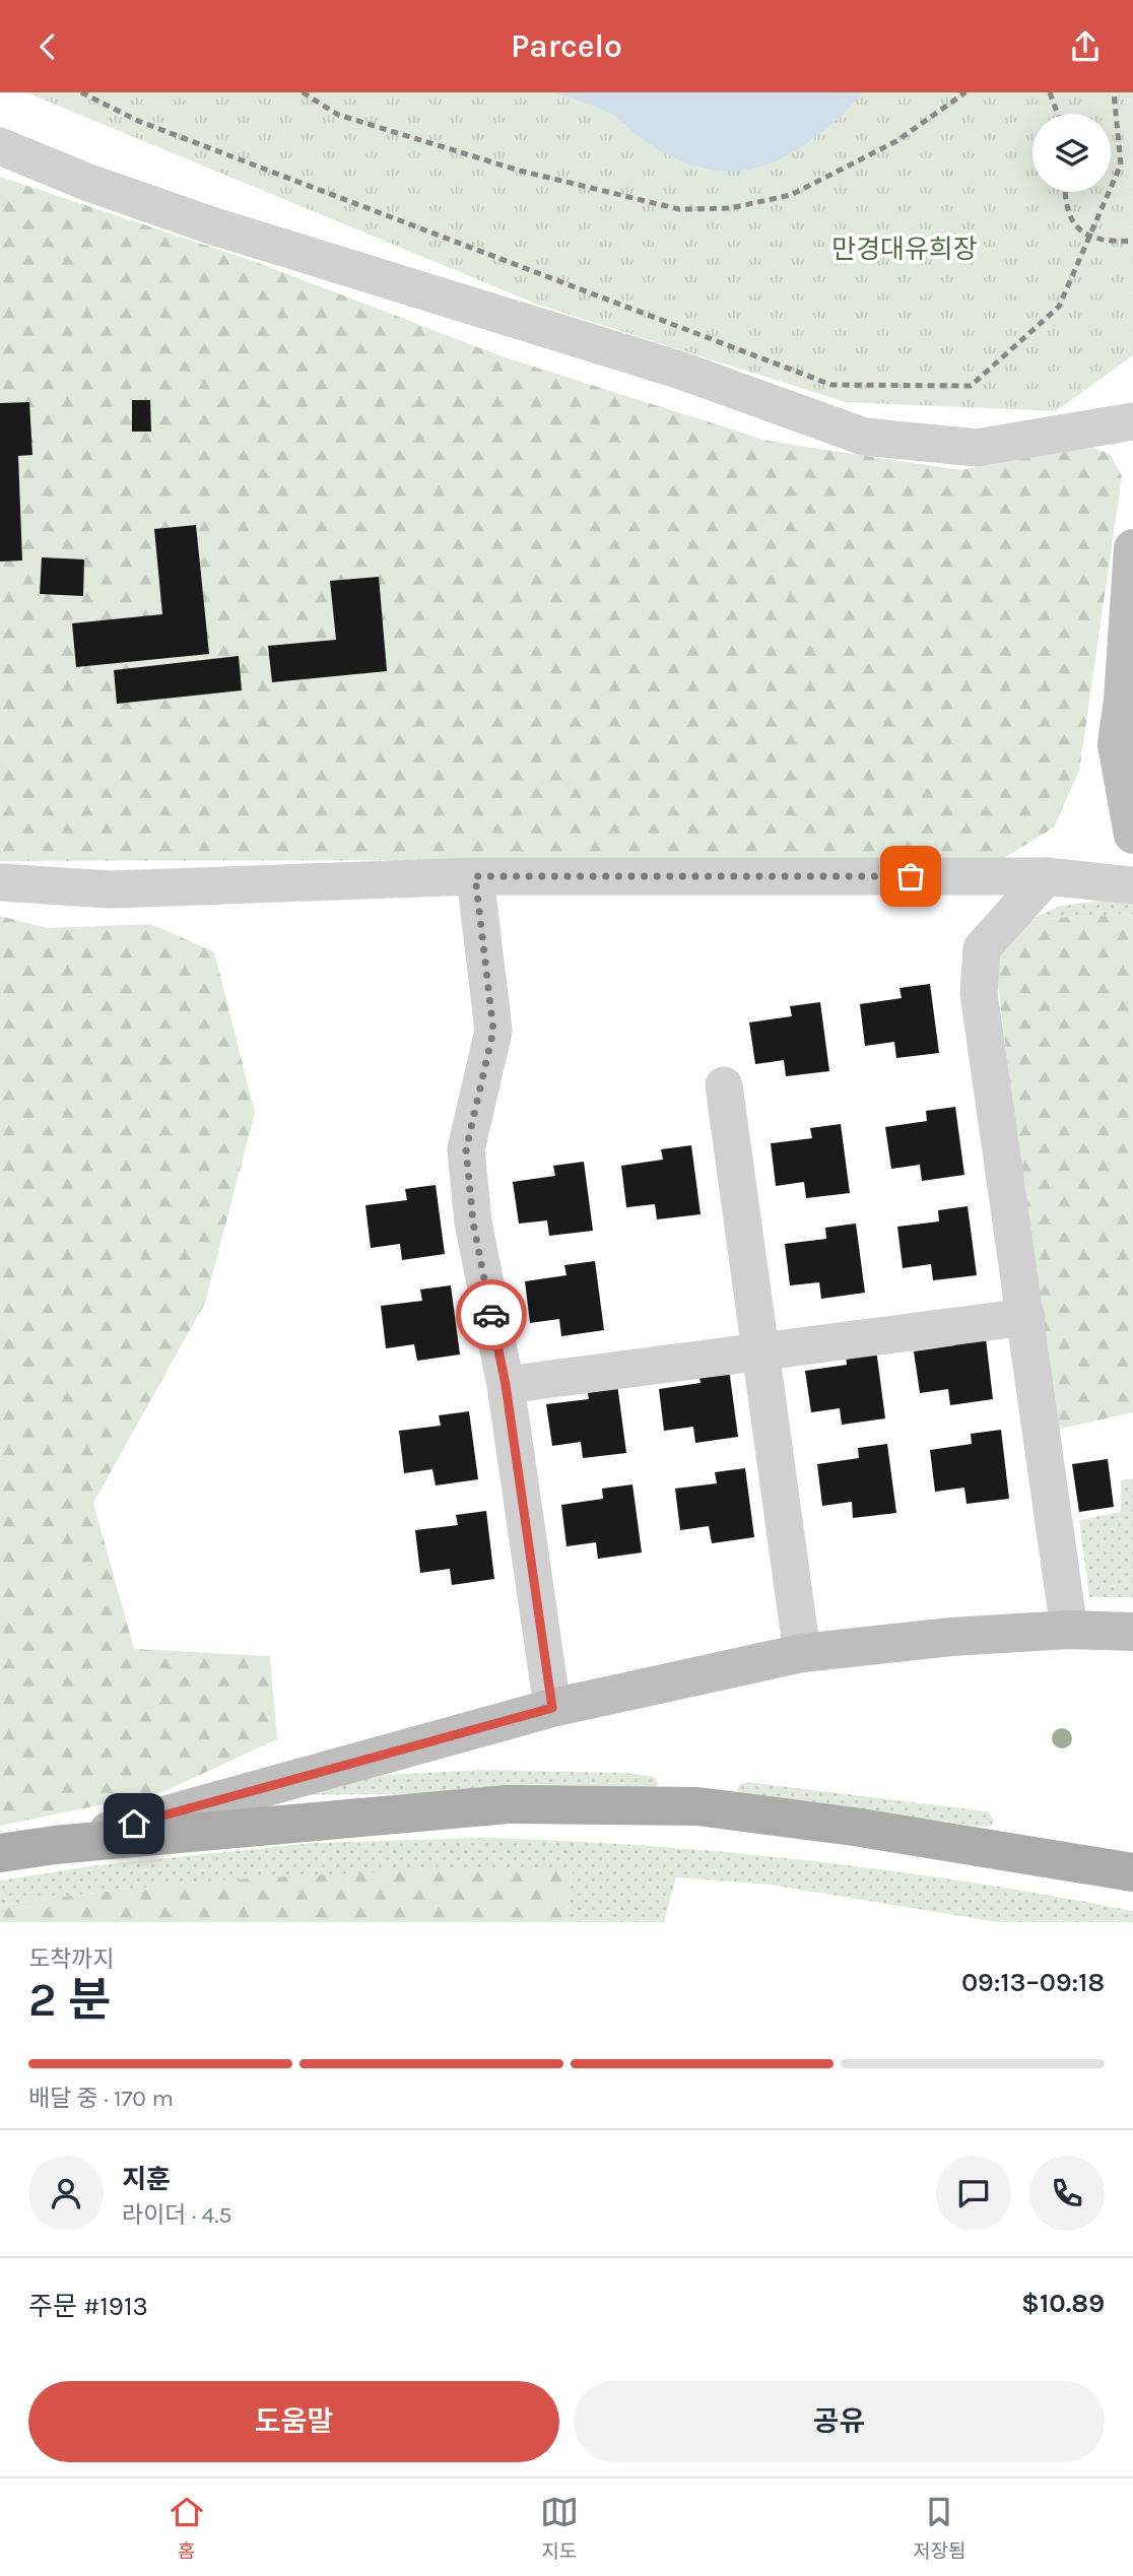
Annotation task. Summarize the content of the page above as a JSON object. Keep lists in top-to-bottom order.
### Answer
{
  "parks": ["만경대유희장"],
  "page": {
    "header": "Parcelo",
    "heading": ["2 분", "도착까지", "09:13–09:18"],
    "panel": [
      "지훈",
      "라이더 · 4.5",
      "주문 #1913",
      "$10.89"
    ],
    "bar": "배달 중 · 170 m",
    "buttons": ["도움말", "공유"],
    "tabs": ["홈", "지도", "저장됨"]
  }
}
